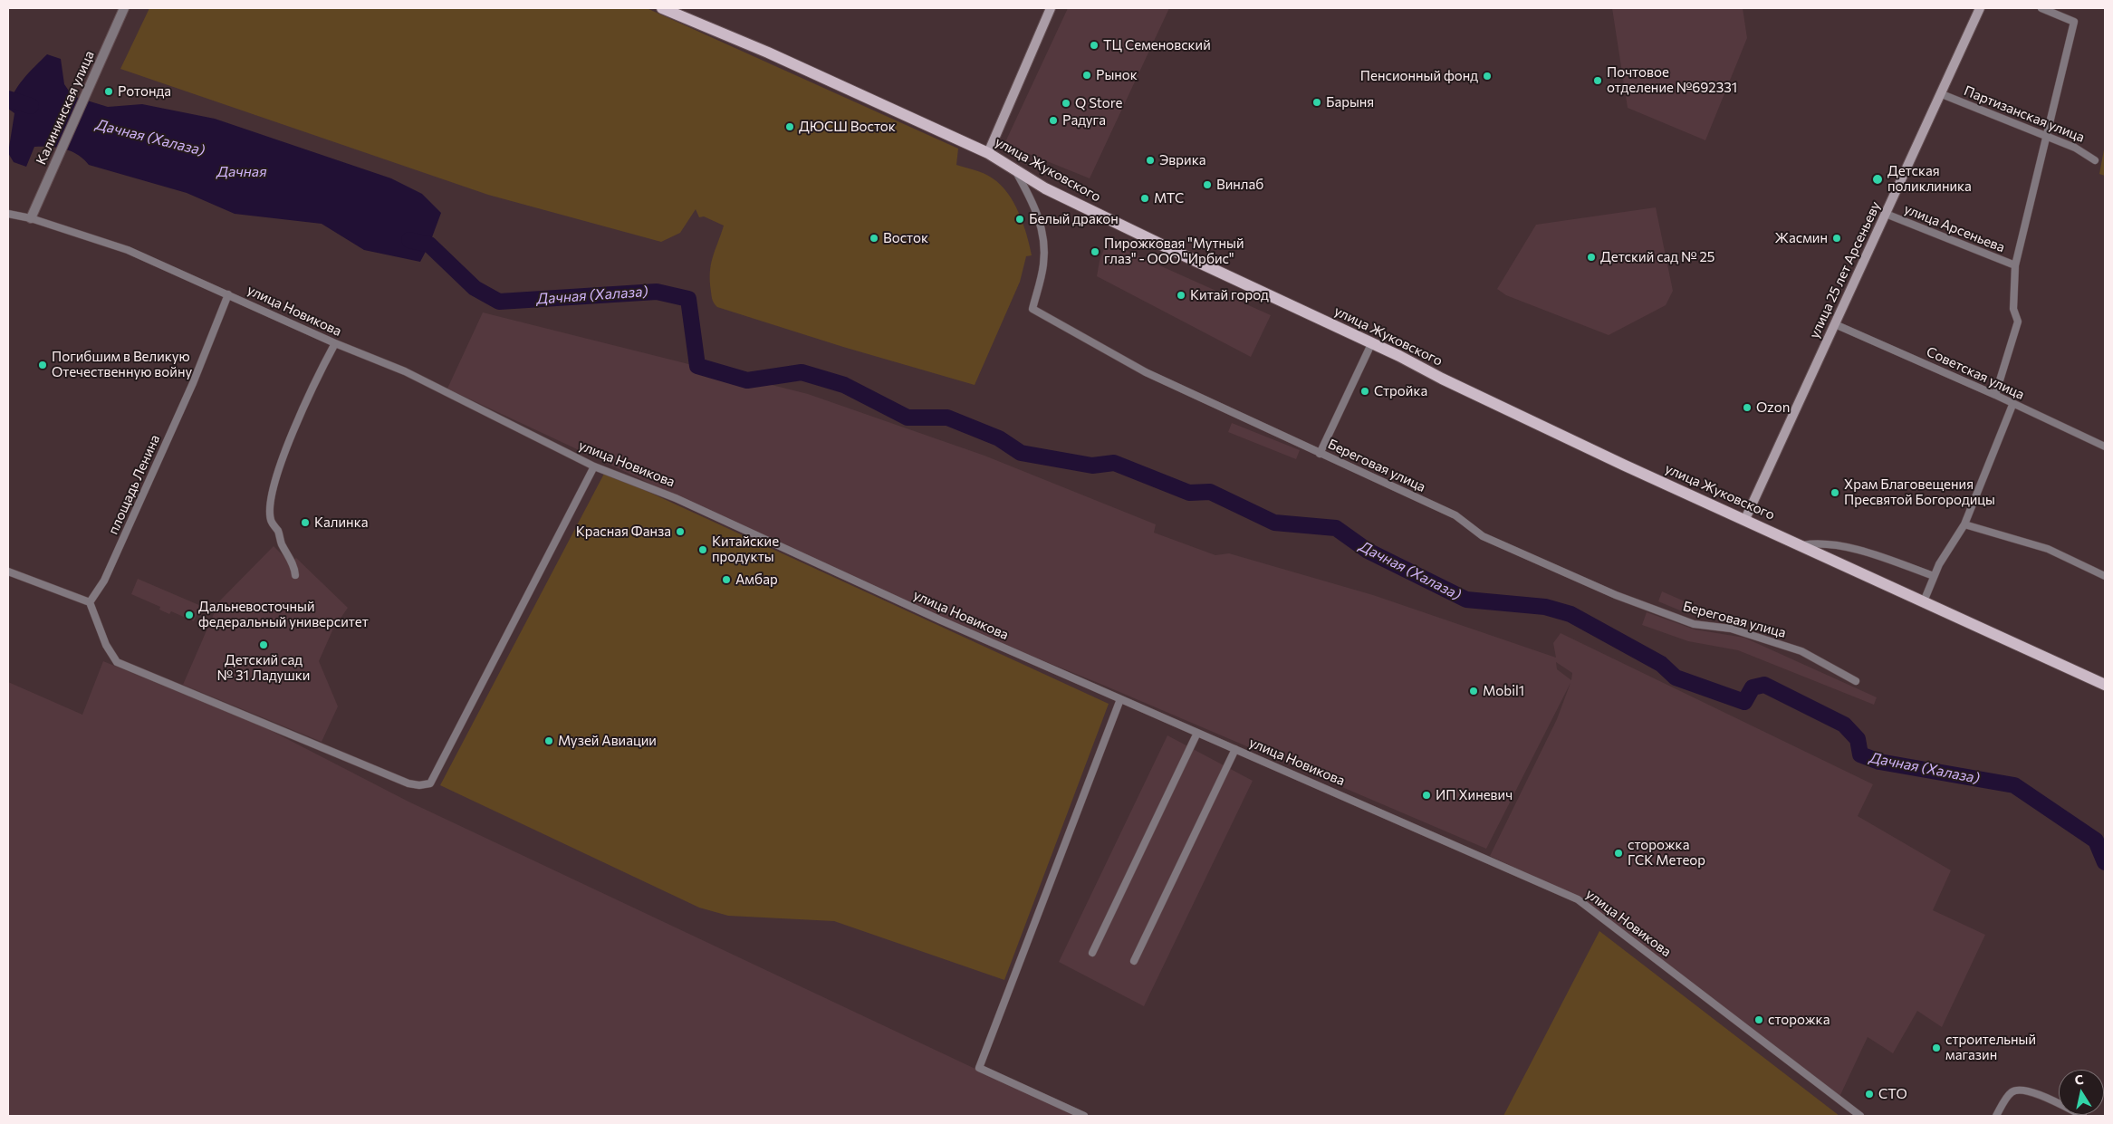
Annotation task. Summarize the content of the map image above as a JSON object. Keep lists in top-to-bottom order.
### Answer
{
  "streets": {
    "main road": ["улица Жуковского", "улица 25 лет Арсеньеву"],
    "street": [
      "Калининская улица",
      "Партизанская улица",
      "улица Арсеньева",
      "улица Новикова",
      "Советская улица",
      "Береговая улица",
      "площадь Ленина"
    ]
  },
  "crossings": [
    ["Калининская улица", "улица Новикова"],
    ["Партизанская улица", "улица 25 лет Арсеньеву"],
    ["улица Жуковского", "улица 25 лет Арсеньеву"],
    ["улица Жуковского", "Береговая улица"],
    ["улица Арсеньева", "улица 25 лет Арсеньеву"],
    ["улица 25 лет Арсеньеву", "Советская улица"],
    ["улица Новикова", "площадь Ленина"]
  ],
  "water": ["Дачная (Халаза)", "Дачная"],
  "places": [
    "ТЦ Семеновский",
    "Рынок",
    "Пенсионный фонд",
    "Почтовое отделение №692331",
    "Ротонда",
    "Барыня",
    "Q Store",
    "Радуга",
    "ДЮСШ Восток",
    "Эврика",
    "Детская поликлиника",
    "Винлаб",
    "МТС",
    "Белый дракон",
    "Восток",
    "Жасмин",
    "Пирожковая \"Мутный глаз\" - ООО \"Ирбис\"",
    "Детский сад № 25",
    "Китай город",
    "Погибшим в Великую Отечественную войну",
    "Стройка",
    "Ozon",
    "Храм Благовещения Пресвятой Богородицы",
    "Калинка",
    "Красная Фанза",
    "Китайские продукты",
    "Амбар",
    "Дальневосточный федеральный университет",
    "Детский сад № 31 Ладушки",
    "Mobil1",
    "Музей Авиации",
    "ИП Хиневич",
    "сторожка ГСК Метеор",
    "сторожка",
    "строительный магазин",
    "СТО"
  ],
  "north": "top"
}
